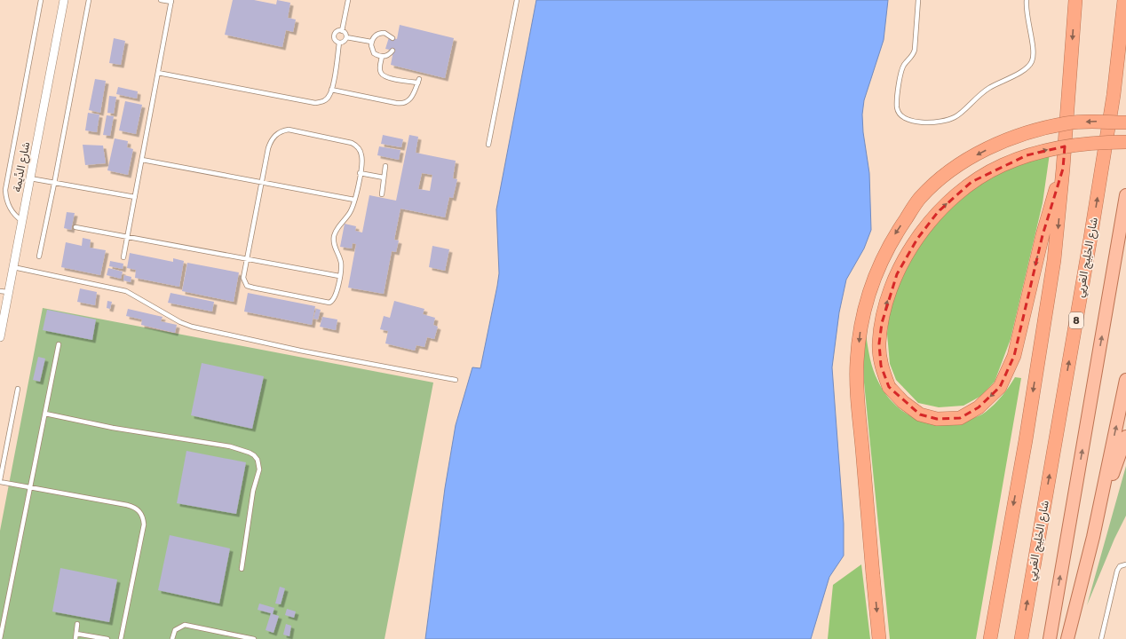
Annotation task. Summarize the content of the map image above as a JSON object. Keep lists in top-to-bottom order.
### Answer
{
  "streets": {
    "highway": ["شارع الخَلِيج العَربِي", "8"],
    "street": ["شارع الدِّيمة"]
  }
}
